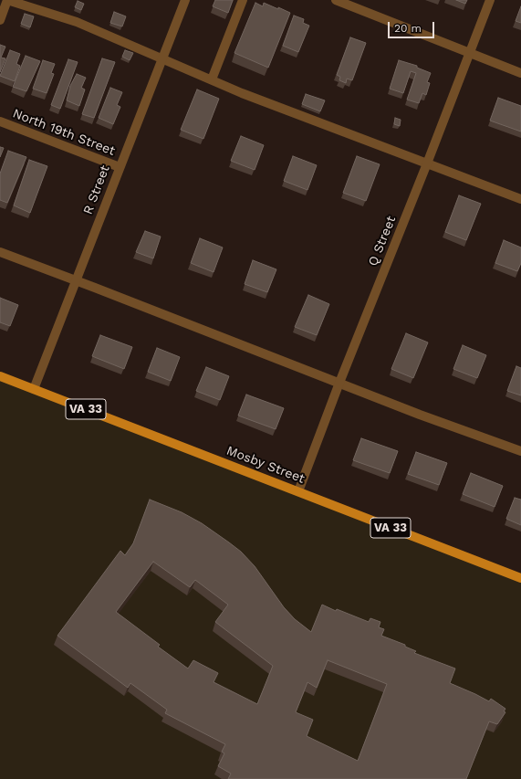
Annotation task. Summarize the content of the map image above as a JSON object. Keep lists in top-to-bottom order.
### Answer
{
  "streets": {
    "main road": ["VA 33", "Mosby Street"],
    "street": ["North 19th Street", "R Street", "Q Street"]
  },
  "crossings": [
    ["North 19th Street", "R Street"],
    ["R Street", "Mosby Street"],
    ["Q Street", "Mosby Street"]
  ],
  "scale_bar": "20 m"
}
